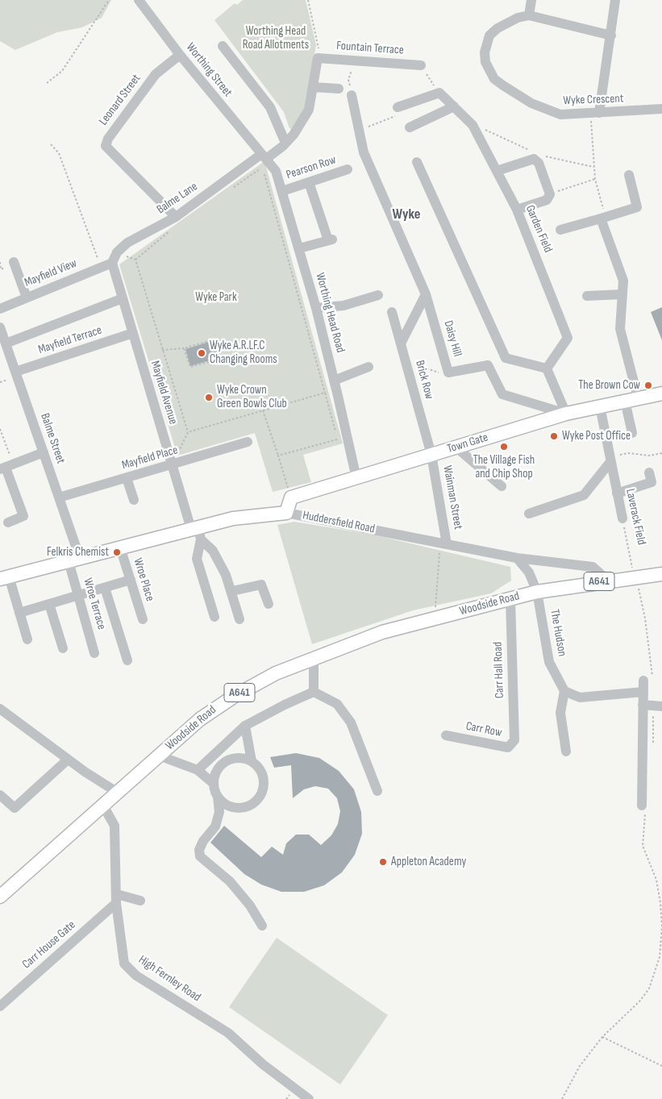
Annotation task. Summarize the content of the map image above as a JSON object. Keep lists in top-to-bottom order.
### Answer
{
  "streets": {
    "main road": [
      "Town Gate",
      "Huddersfield Road",
      "A641",
      "Woodside Road"
    ],
    "street": [
      "Fountain Terrace",
      "Worthing Street",
      "Leonard Street",
      "Wyke Crescent",
      "Pearson Row",
      "Balme Lane",
      "Garden Field",
      "Mayfield View",
      "Worthing Head Road",
      "Daisy Hill",
      "Mayfield Terrace",
      "Brick Row",
      "Mayfield Avenue",
      "Balme Street",
      "Mayfield Place",
      "Wainman Street",
      "Laverack Field",
      "Wroe Place",
      "Wroe Terrace",
      "The Hudson",
      "Carr Hall Road",
      "Carr Row",
      "Carr House Gate",
      "High Fernley Road"
    ]
  },
  "crossings": [
    ["Worthing Street", "Leonard Street"],
    ["Worthing Street", "Balme Lane"],
    ["Worthing Street", "Worthing Head Road"],
    ["Leonard Street", "Balme Lane"],
    ["Pearson Row", "Worthing Head Road"],
    ["Balme Lane", "Mayfield View"],
    ["Balme Lane", "Worthing Head Road"],
    ["Balme Lane", "Mayfield Avenue"],
    ["Mayfield View", "Mayfield Avenue"],
    ["Worthing Head Road", "Town Gate"],
    ["Daisy Hill", "Town Gate"],
    ["Mayfield Terrace", "Mayfield Avenue"],
    ["Mayfield Terrace", "Balme Street"],
    ["Brick Row", "Town Gate"],
    ["Brick Row", "Wainman Street"],
    ["Mayfield Avenue", "Mayfield Place"],
    ["Mayfield Avenue", "Huddersfield Road"],
    ["Balme Street", "Mayfield Place"],
    ["Balme Street", "Huddersfield Road"],
    ["Balme Street", "Wroe Terrace"],
    ["Town Gate", "Wainman Street"],
    ["Town Gate", "Laverack Field"],
    ["Wainman Street", "Huddersfield Road"],
    ["Laverack Field", "A641"],
    ["Huddersfield Road", "Wroe Place"],
    ["Huddersfield Road", "A641"],
    ["Huddersfield Road", "Wroe Terrace"],
    ["A641", "Woodside Road"],
    ["A641", "The Hudson"],
    ["Woodside Road", "The Hudson"],
    ["Woodside Road", "Carr Hall Road"],
    ["Woodside Road", "High Fernley Road"],
    ["Carr Hall Road", "Carr Row"],
    ["Carr House Gate", "High Fernley Road"]
  ],
  "districts": ["Wyke"],
  "parks": ["Worthing Head Road Allotments", "Wyke Park"],
  "places": [
    "Wyke A.R.LF.C Changing Rooms",
    "The Brown Cow",
    "Wyke Crown Green Bowls Club",
    "Wyke Post Office",
    "The Village Fish and Chip Shop",
    "Felkris Chemist",
    "Appleton Academy"
  ]
}
